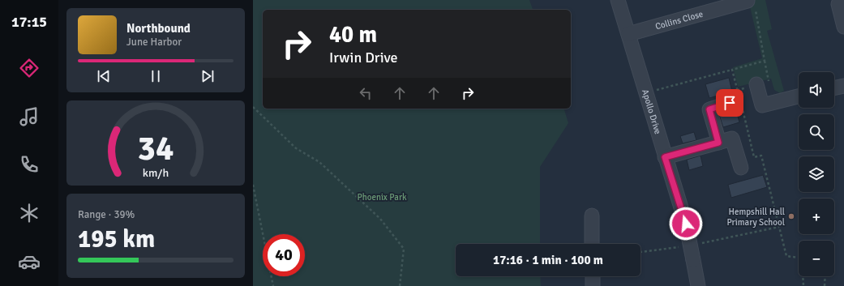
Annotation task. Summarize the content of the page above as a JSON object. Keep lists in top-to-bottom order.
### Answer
{
  "streets": {
    "street": ["Collins Close", "Apollo Drive"]
  },
  "crossings": [
    ["Collins Close", "Apollo Drive"]
  ],
  "parks": ["Phoenix Park"],
  "places": ["Hempshill Hall Primary School"],
  "page": {
    "tabs": "17:15",
    "turn": ["40 m", "Irwin Drive"],
    "song": ["Northbound", "June Harbor"],
    "map_buttons": ["+", "−"],
    "tile": ["Range · 39%", "195 km"],
    "limit": "40",
    "trip": "17:16 · 1 min · 100 m",
    "gauge": ["34", "km/h"]
  }
}
